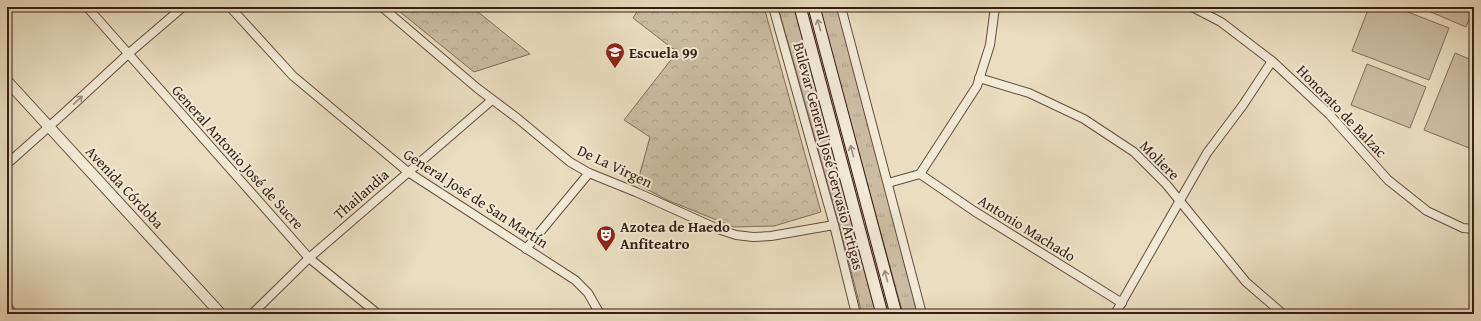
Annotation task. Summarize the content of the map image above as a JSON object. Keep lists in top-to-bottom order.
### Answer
{
  "streets": {
    "main road": ["Bulevar General José Gervasio Artigas"],
    "street": [
      "Honorato de Balzac",
      "General Antonio José de Sucre",
      "Moliere",
      "De La Virgen",
      "Avenida Córdoba",
      "Thailandia",
      "General José de San Martín",
      "Antonio Machado"
    ]
  },
  "crossings": [
    ["Bulevar General José Gervasio Artigas", "De La Virgen"],
    ["General Antonio José de Sucre", "Thailandia"],
    ["De La Virgen", "Thailandia"],
    ["Thailandia", "General José de San Martín"]
  ],
  "places": {
    "school or university": ["Escuela 99"],
    "theatre": ["Azotea de Haedo Anfiteatro"]
  }
}
